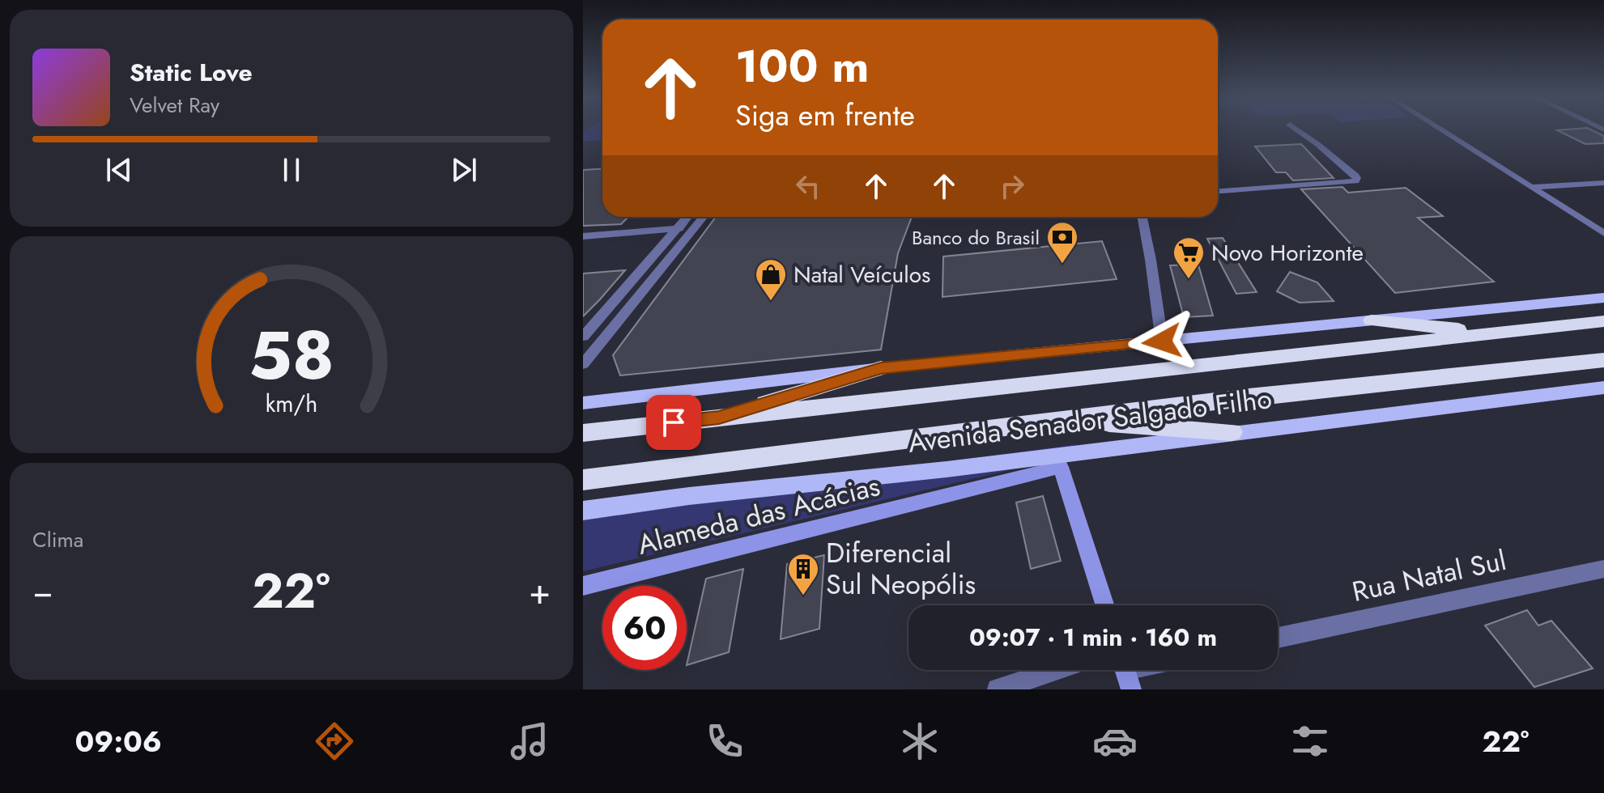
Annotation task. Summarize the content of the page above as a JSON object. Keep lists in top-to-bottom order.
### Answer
{
  "streets": {
    "highway": ["Avenida Senador Salgado Filho"],
    "street": ["Alameda das Acácias", "Rua Natal Sul"]
  },
  "places": {
    "bank": ["Banco do Brasil"],
    "supermarket": ["Novo Horizonte"],
    "shop": ["Natal Veículos"],
    "building": ["Diferencial Sul Neopólis"]
  },
  "page": {
    "turn": ["100 m", "Siga em frente"],
    "song": ["Static Love", "Velvet Ray"],
    "tile": "Clima",
    "heat": ["−", "22°", "+"],
    "limit": "60",
    "trip": "09:07 · 1 min · 160 m",
    "tabs": ["09:06", "22°"],
    "gauge": ["58", "km/h"]
  }
}
